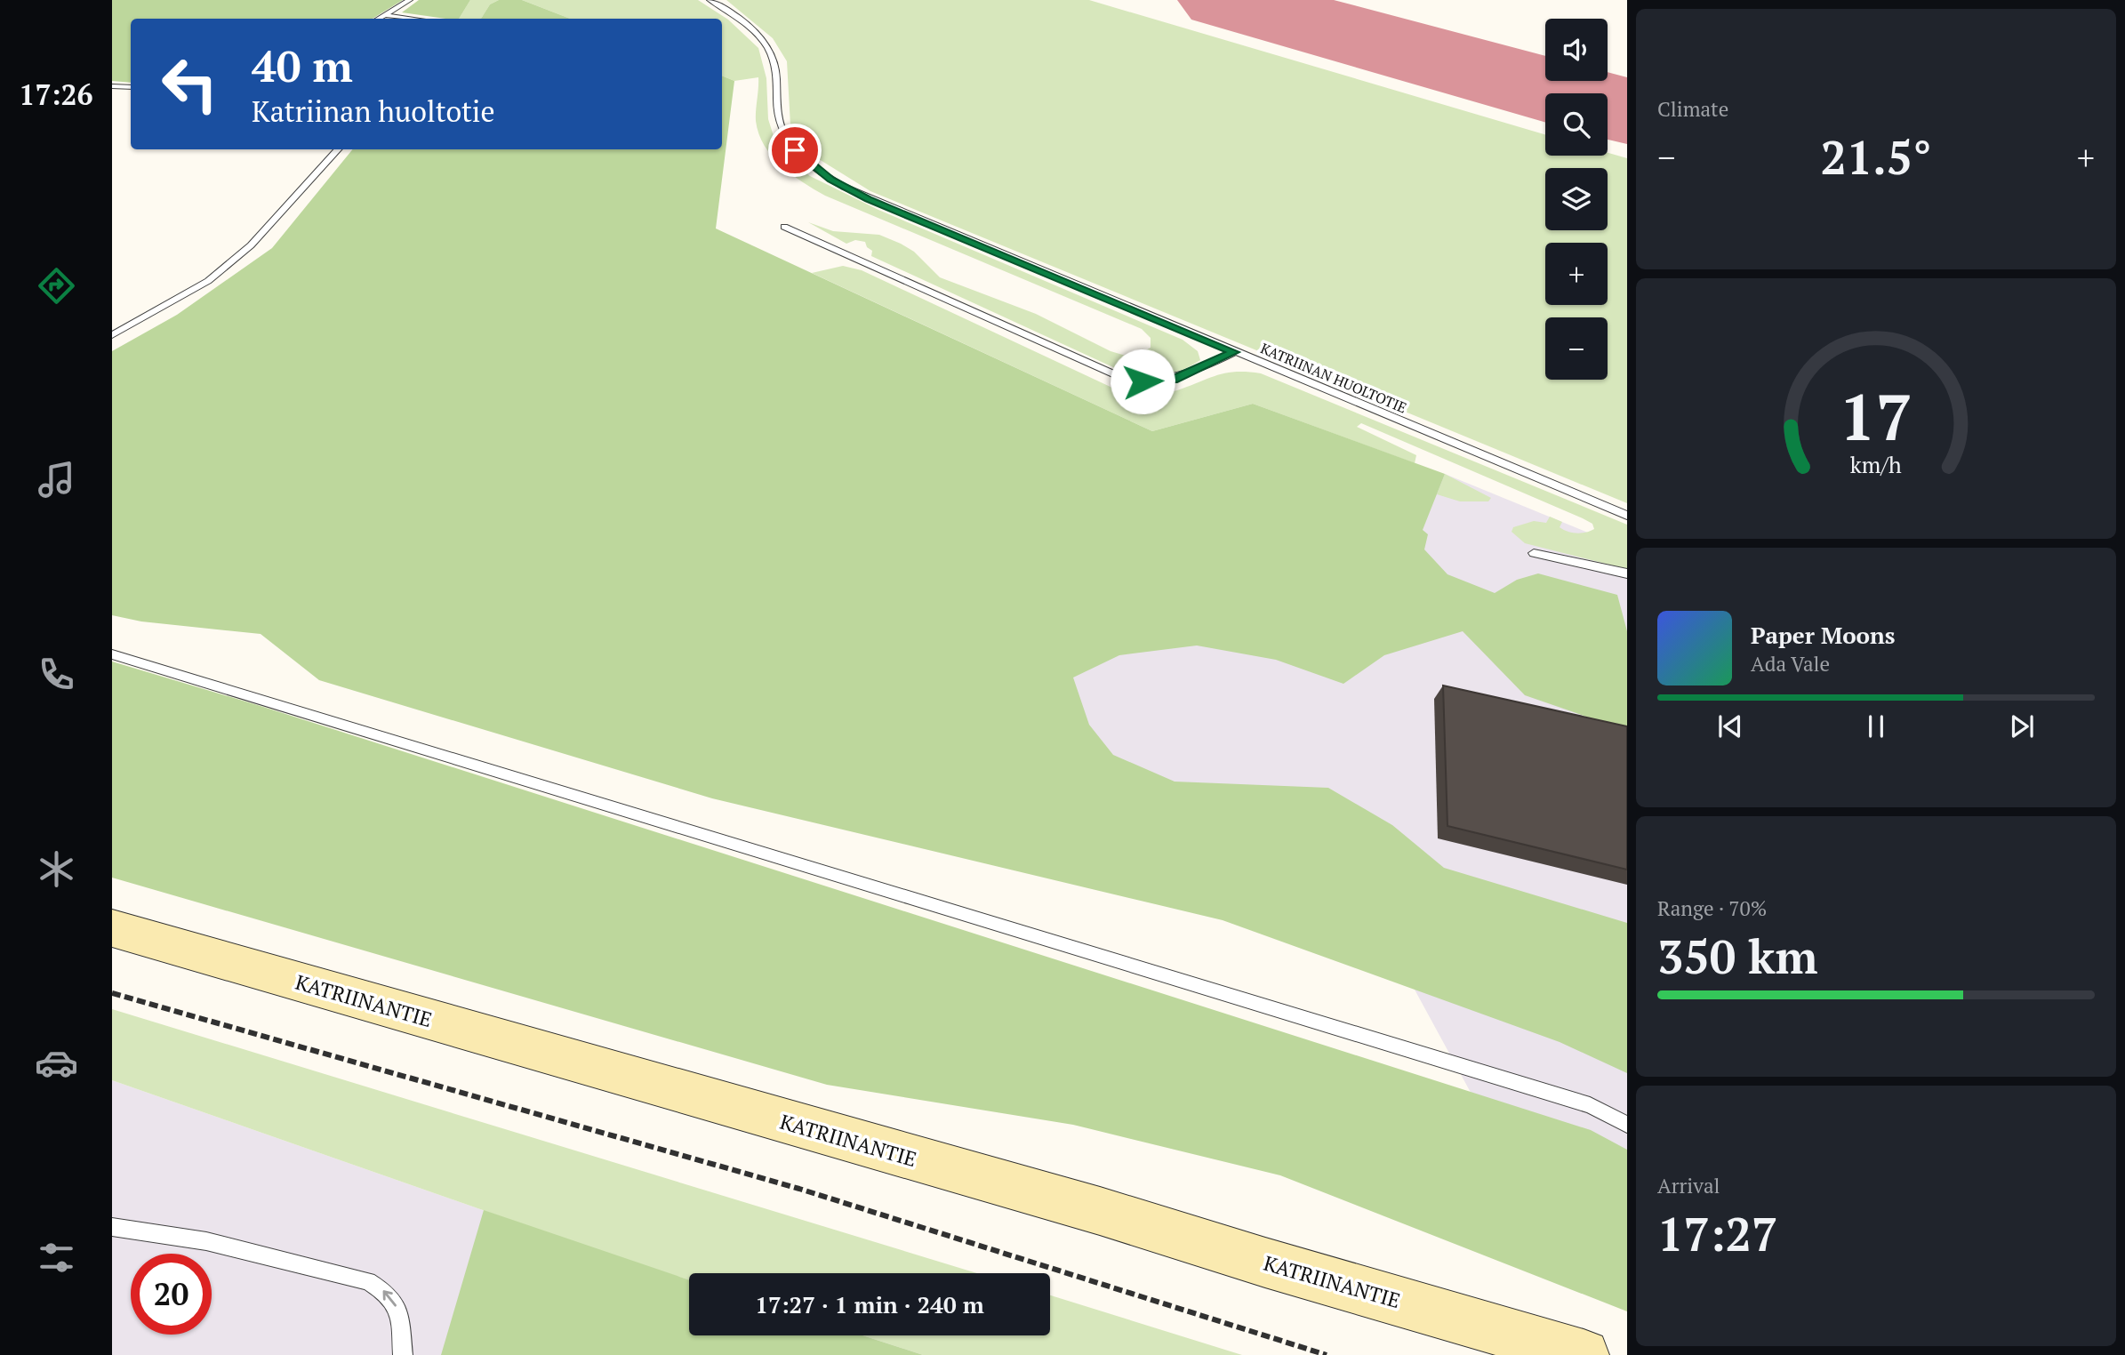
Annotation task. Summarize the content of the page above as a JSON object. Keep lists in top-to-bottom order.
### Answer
{
  "streets": {
    "main road": ["KATRIINANTIE"],
    "lane": ["KATRIINAN HUOLTOTIE"]
  },
  "page": {
    "tabs": "17:26",
    "tile": [
      "Climate",
      ["Range · 70%", "350 km"],
      ["Arrival", "17:27"]
    ],
    "map_buttons": ["+", "−"],
    "turn": ["40 m", "Katriinan huoltotie"],
    "heat": ["−", "21.5°", "+"],
    "song": ["Paper Moons", "Ada Vale"],
    "limit": "20",
    "trip": "17:27 · 1 min · 240 m",
    "gauge": ["17", "km/h"]
  }
}
